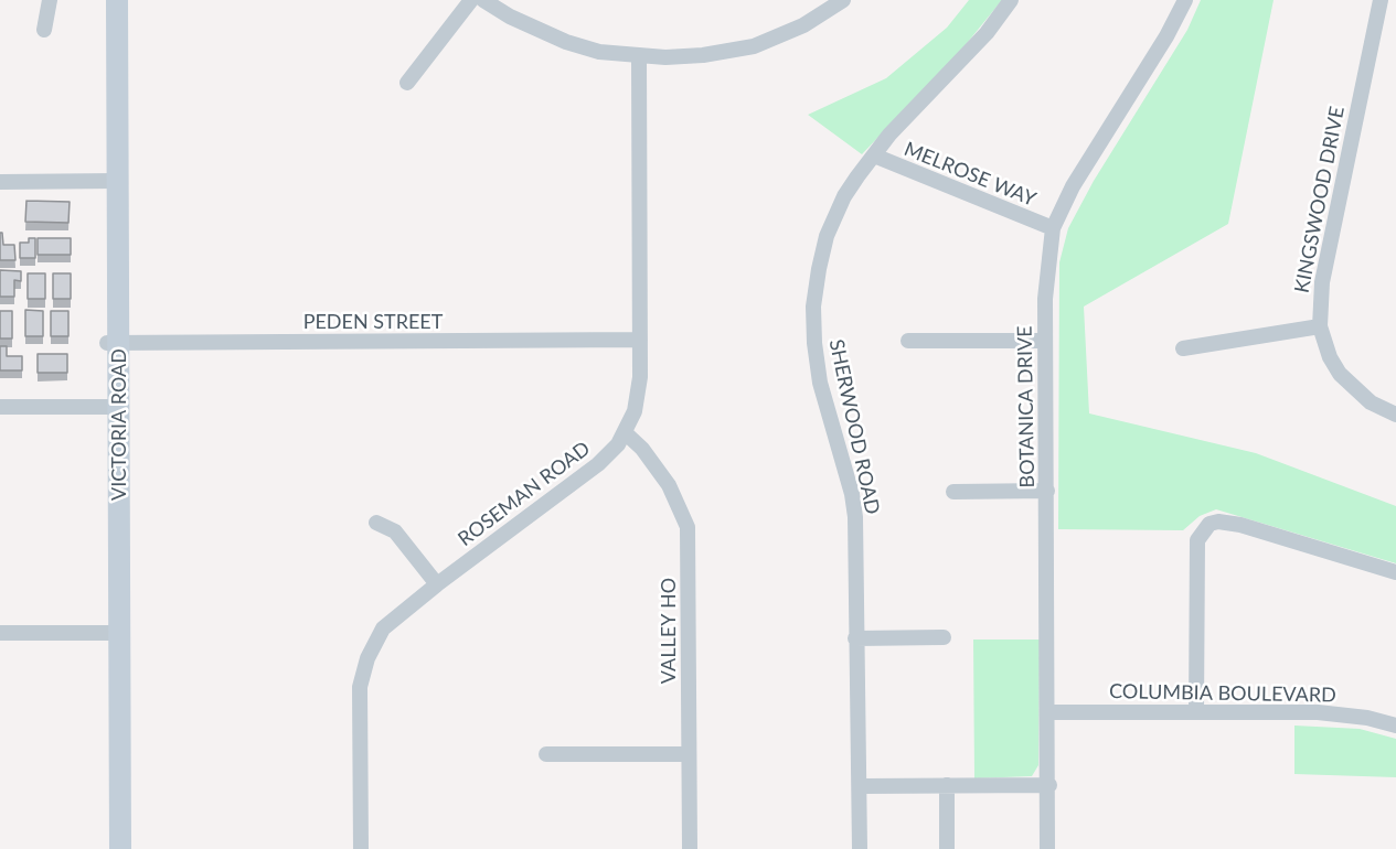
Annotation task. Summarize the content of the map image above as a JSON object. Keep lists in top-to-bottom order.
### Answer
{
  "streets": {
    "main road": ["VICTORIA ROAD"],
    "street": [
      "MELROSE WAY",
      "KINGSWOOD DRIVE",
      "PEDEN STREET",
      "BOTANICA DRIVE",
      "SHERWOOD ROAD",
      "ROSEMAN ROAD",
      "VALLEY HO",
      "COLUMBIA BOULEVARD"
    ]
  },
  "crossings": [
    ["MELROSE WAY", "BOTANICA DRIVE"],
    ["MELROSE WAY", "SHERWOOD ROAD"],
    ["PEDEN STREET", "VICTORIA ROAD"],
    ["PEDEN STREET", "ROSEMAN ROAD"],
    ["BOTANICA DRIVE", "COLUMBIA BOULEVARD"],
    ["ROSEMAN ROAD", "VALLEY HO"]
  ]
}
